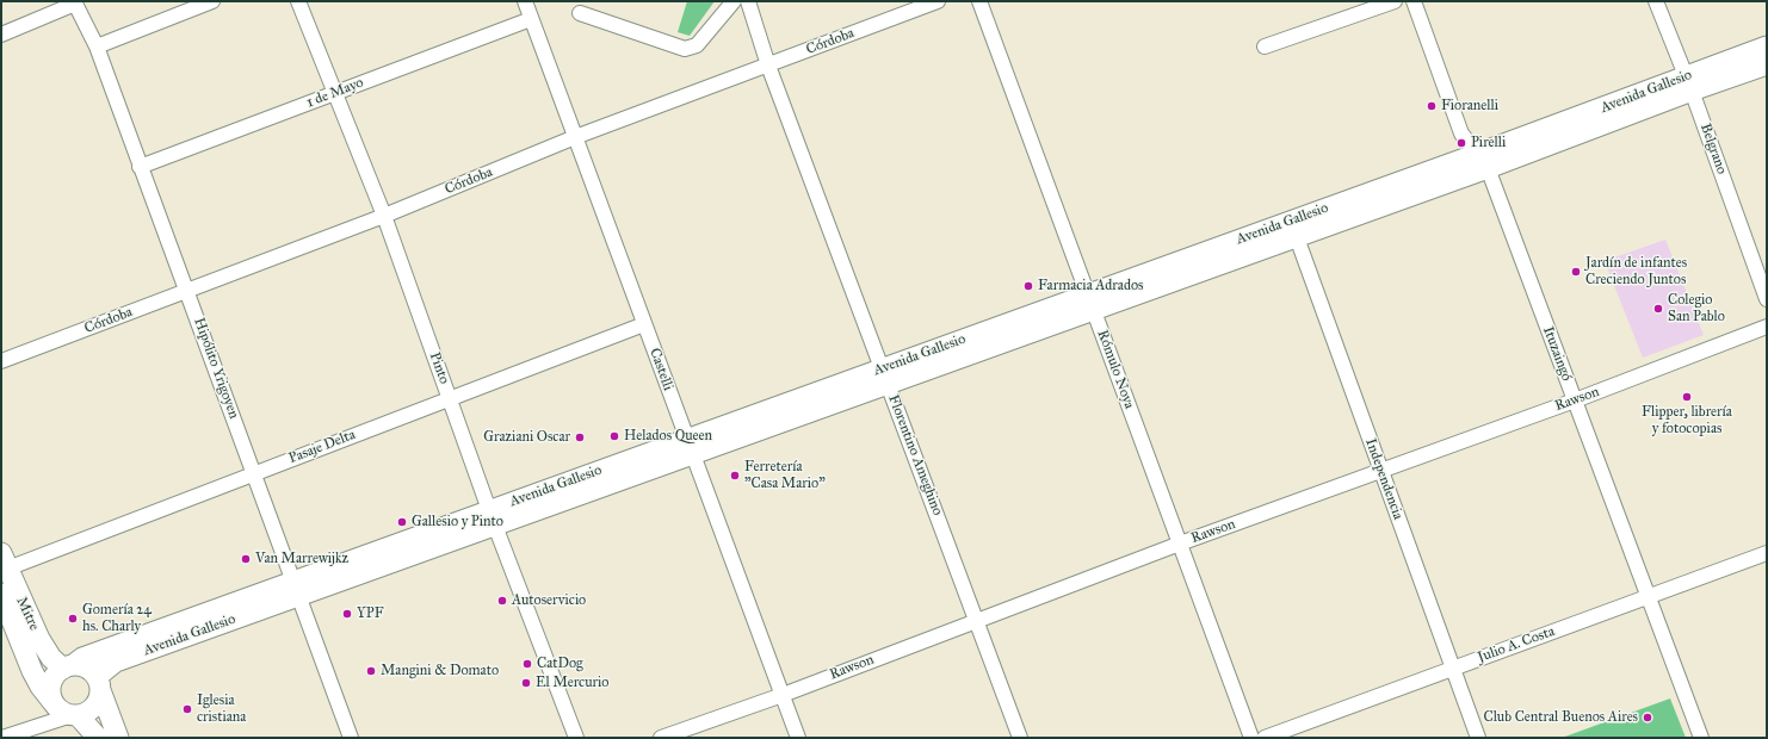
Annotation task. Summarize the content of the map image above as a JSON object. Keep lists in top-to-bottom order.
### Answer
{
  "streets": {
    "main road": ["Avenida Gallesio", "Mitre"],
    "street": [
      "Córdoba",
      "1 de Mayo",
      "Belgrano",
      "Ituzaingó",
      "Hipólito Yrigoyen",
      "Pinto",
      "Castelli",
      "Rómulo Noya",
      "Rawson",
      "Pasaje Delta",
      "Florentino Ameghino",
      "Independencia",
      "Julio A. Costa"
    ]
  },
  "crossings": [
    ["Córdoba", "Hipólito Yrigoyen"],
    ["Córdoba", "Pinto"],
    ["Córdoba", "Castelli"],
    ["Córdoba", "Florentino Ameghino"],
    ["Avenida Gallesio", "Belgrano"],
    ["Avenida Gallesio", "Ituzaingó"],
    ["Avenida Gallesio", "Hipólito Yrigoyen"],
    ["Avenida Gallesio", "Pinto"],
    ["Avenida Gallesio", "Castelli"],
    ["Avenida Gallesio", "Rómulo Noya"],
    ["Avenida Gallesio", "Florentino Ameghino"],
    ["Avenida Gallesio", "Independencia"],
    ["Avenida Gallesio", "Mitre"],
    ["1 de Mayo", "Hipólito Yrigoyen"],
    ["1 de Mayo", "Pinto"],
    ["1 de Mayo", "Castelli"],
    ["Ituzaingó", "Rawson"],
    ["Ituzaingó", "Julio A. Costa"],
    ["Hipólito Yrigoyen", "Pasaje Delta"],
    ["Pinto", "Pasaje Delta"],
    ["Castelli", "Rawson"],
    ["Castelli", "Pasaje Delta"],
    ["Rómulo Noya", "Rawson"],
    ["Rawson", "Florentino Ameghino"],
    ["Rawson", "Independencia"],
    ["Pasaje Delta", "Mitre"],
    ["Independencia", "Julio A. Costa"]
  ],
  "places": [
    "Fioranelli",
    "Pirelli",
    "Jardín de infantes Creciendo Juntos",
    "Farmacia Adrados",
    "Colegio San Pablo",
    "Flipper, librería y fotocopias",
    "Helados Queen",
    "Graziani Oscar",
    "Ferretería \"Casa Mario\"",
    "Gallesio y Pinto",
    "Van Marrewijkz",
    "Autoservicio",
    "YPF",
    "Gomería 24 hs. Charly",
    "CatDog",
    "Mangini & Domato",
    "El Mercurio",
    "Iglesia cristiana",
    "Club Central Buenos Aires"
  ]
}
